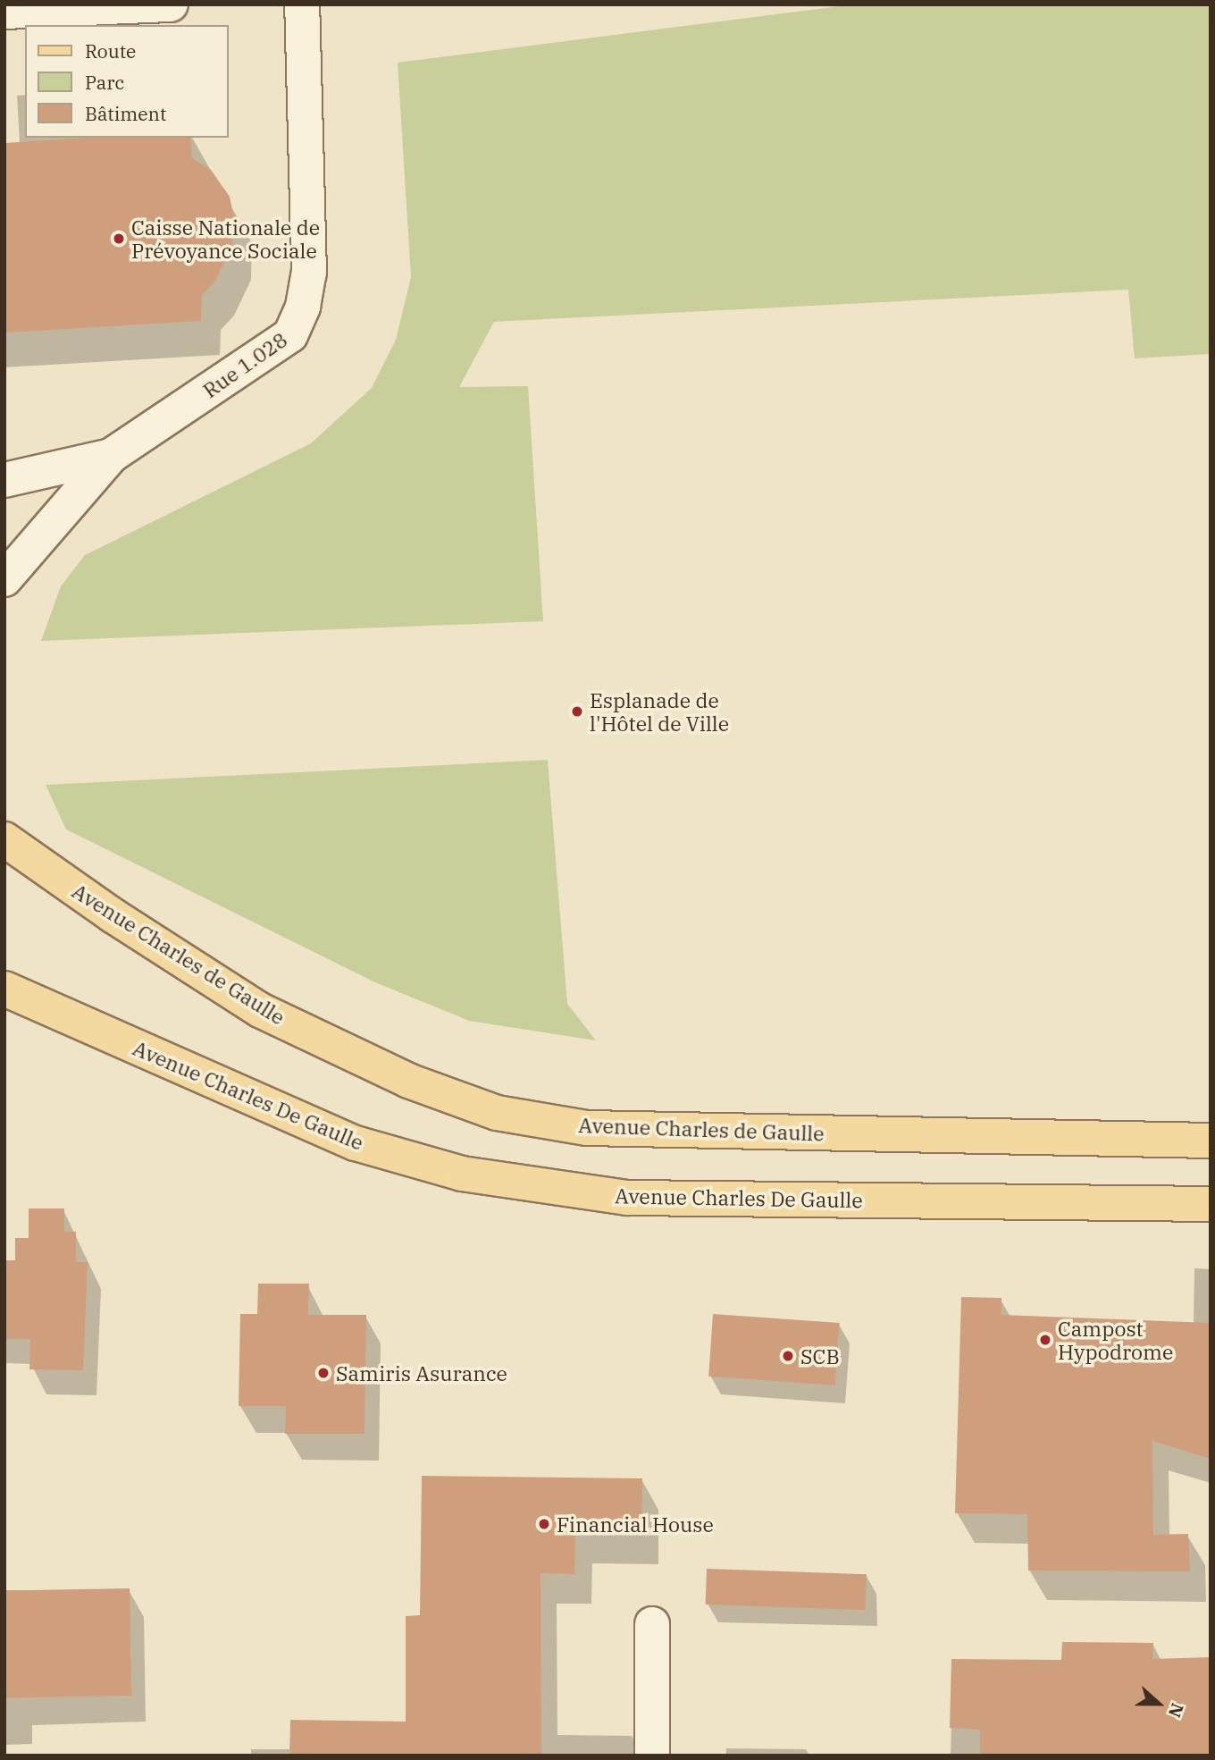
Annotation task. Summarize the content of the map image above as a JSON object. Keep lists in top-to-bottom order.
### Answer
{
  "streets": {
    "main road": ["Avenue Charles de Gaulle", "Avenue Charles De Gaulle"],
    "street": ["Rue 1.028"]
  },
  "places": [
    "Caisse Nationale de Prévoyance Sociale",
    "Esplanade de l'Hôtel de Ville",
    "Campost Hypodrome",
    "SCB",
    "Samiris Asurance",
    "Financial House"
  ],
  "legend": ["Route", "Parc", "Bâtiment"],
  "north": "right"
}
